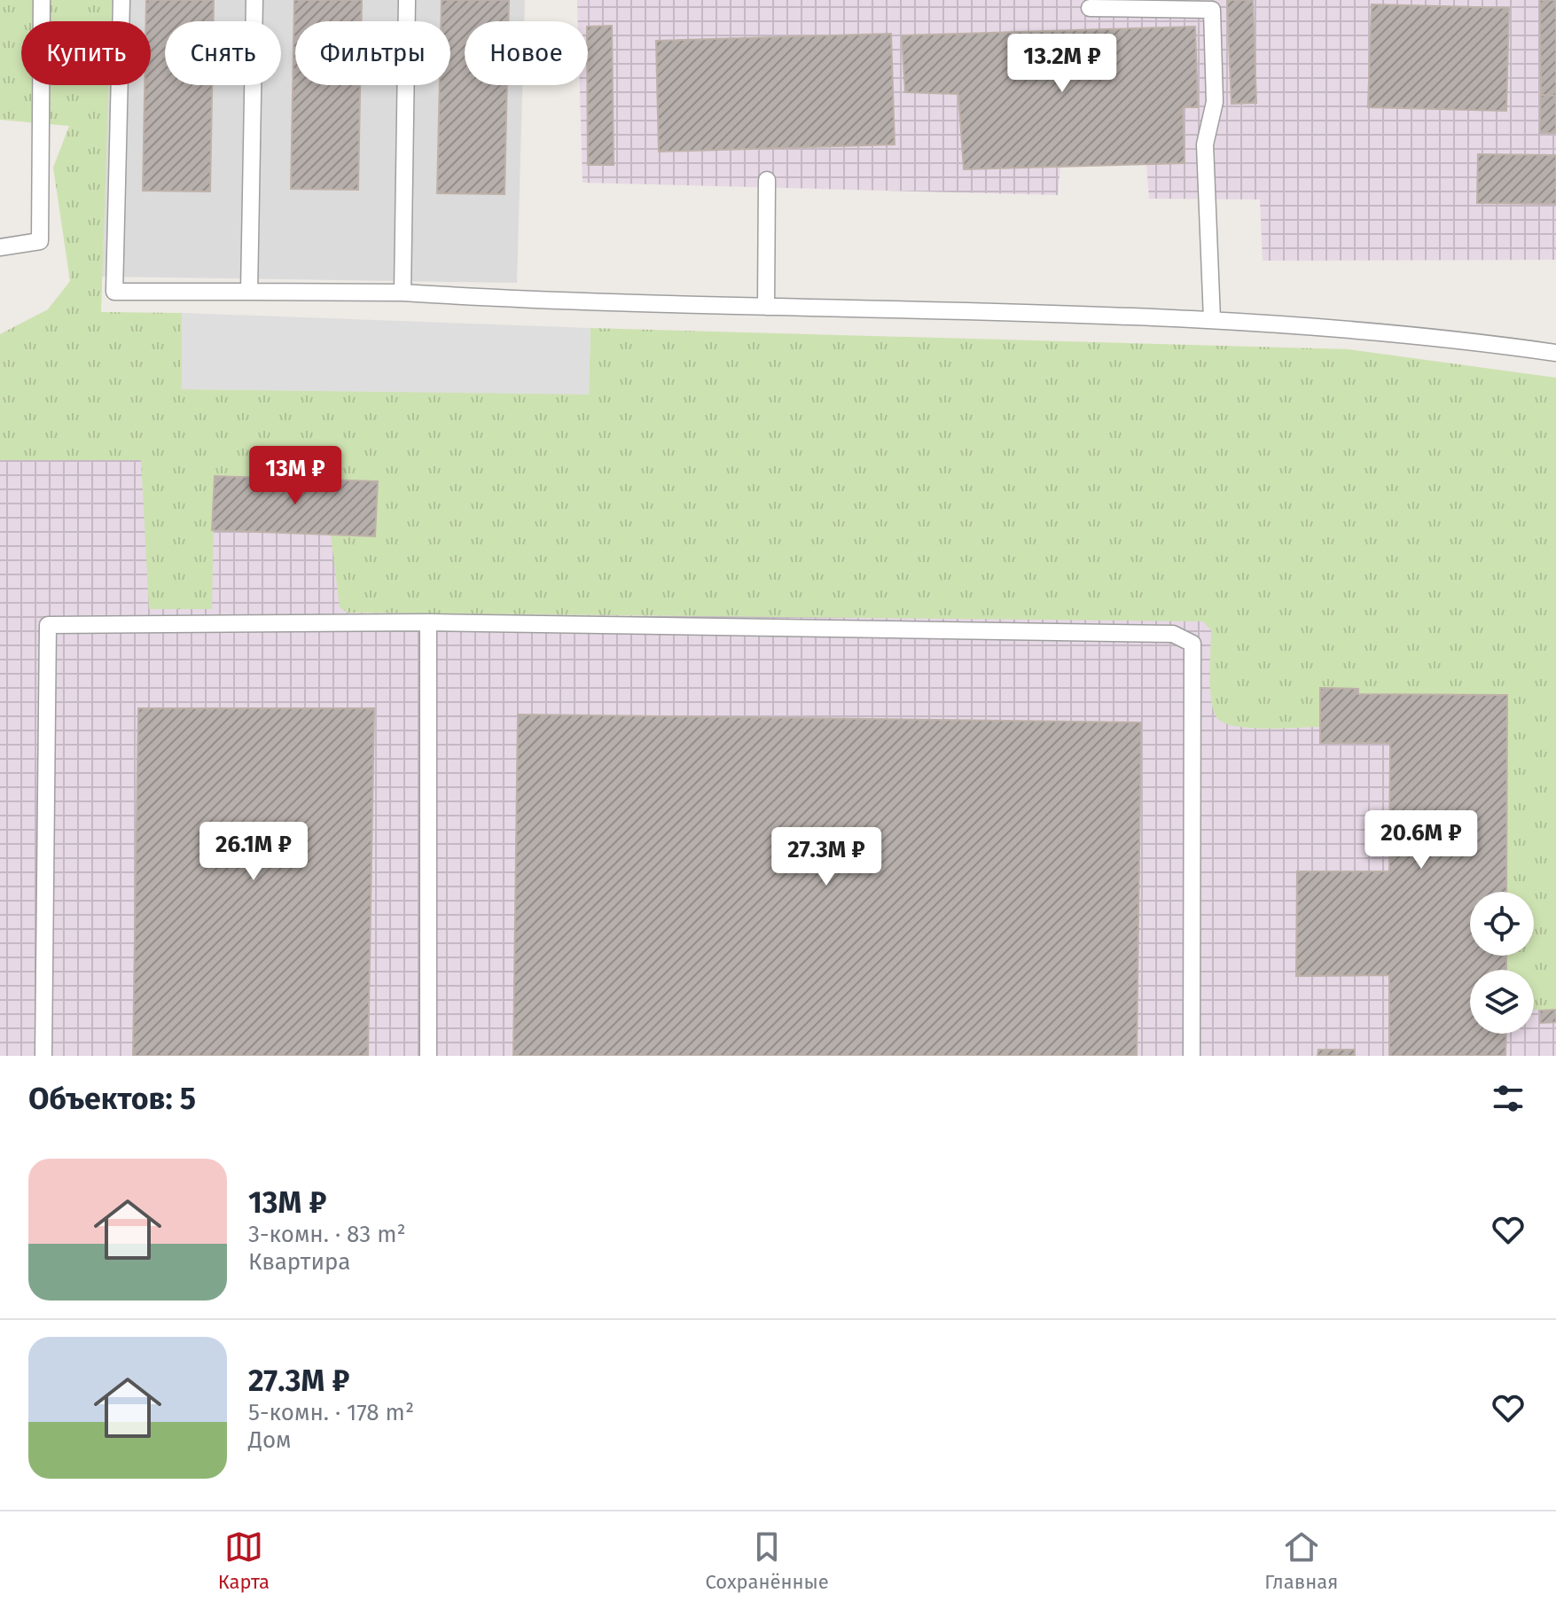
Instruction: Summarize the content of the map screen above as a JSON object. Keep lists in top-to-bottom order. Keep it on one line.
{"page":{"chip":["Купить","Снять","Фильтры","Новое"],"price":["13.2M ₽","13M ₽","20.6M ₽","26.1M ₽","27.3M ₽"],"heading":"Объектов: 5","list":[{"name":"13M ₽","note":"3-комн. · 83 m² · Квартира"},{"name":"27.3M ₽","note":"5-комн. · 178 m² · Дом"}],"tabs":["Карта","Сохранённые","Главная"]}}
